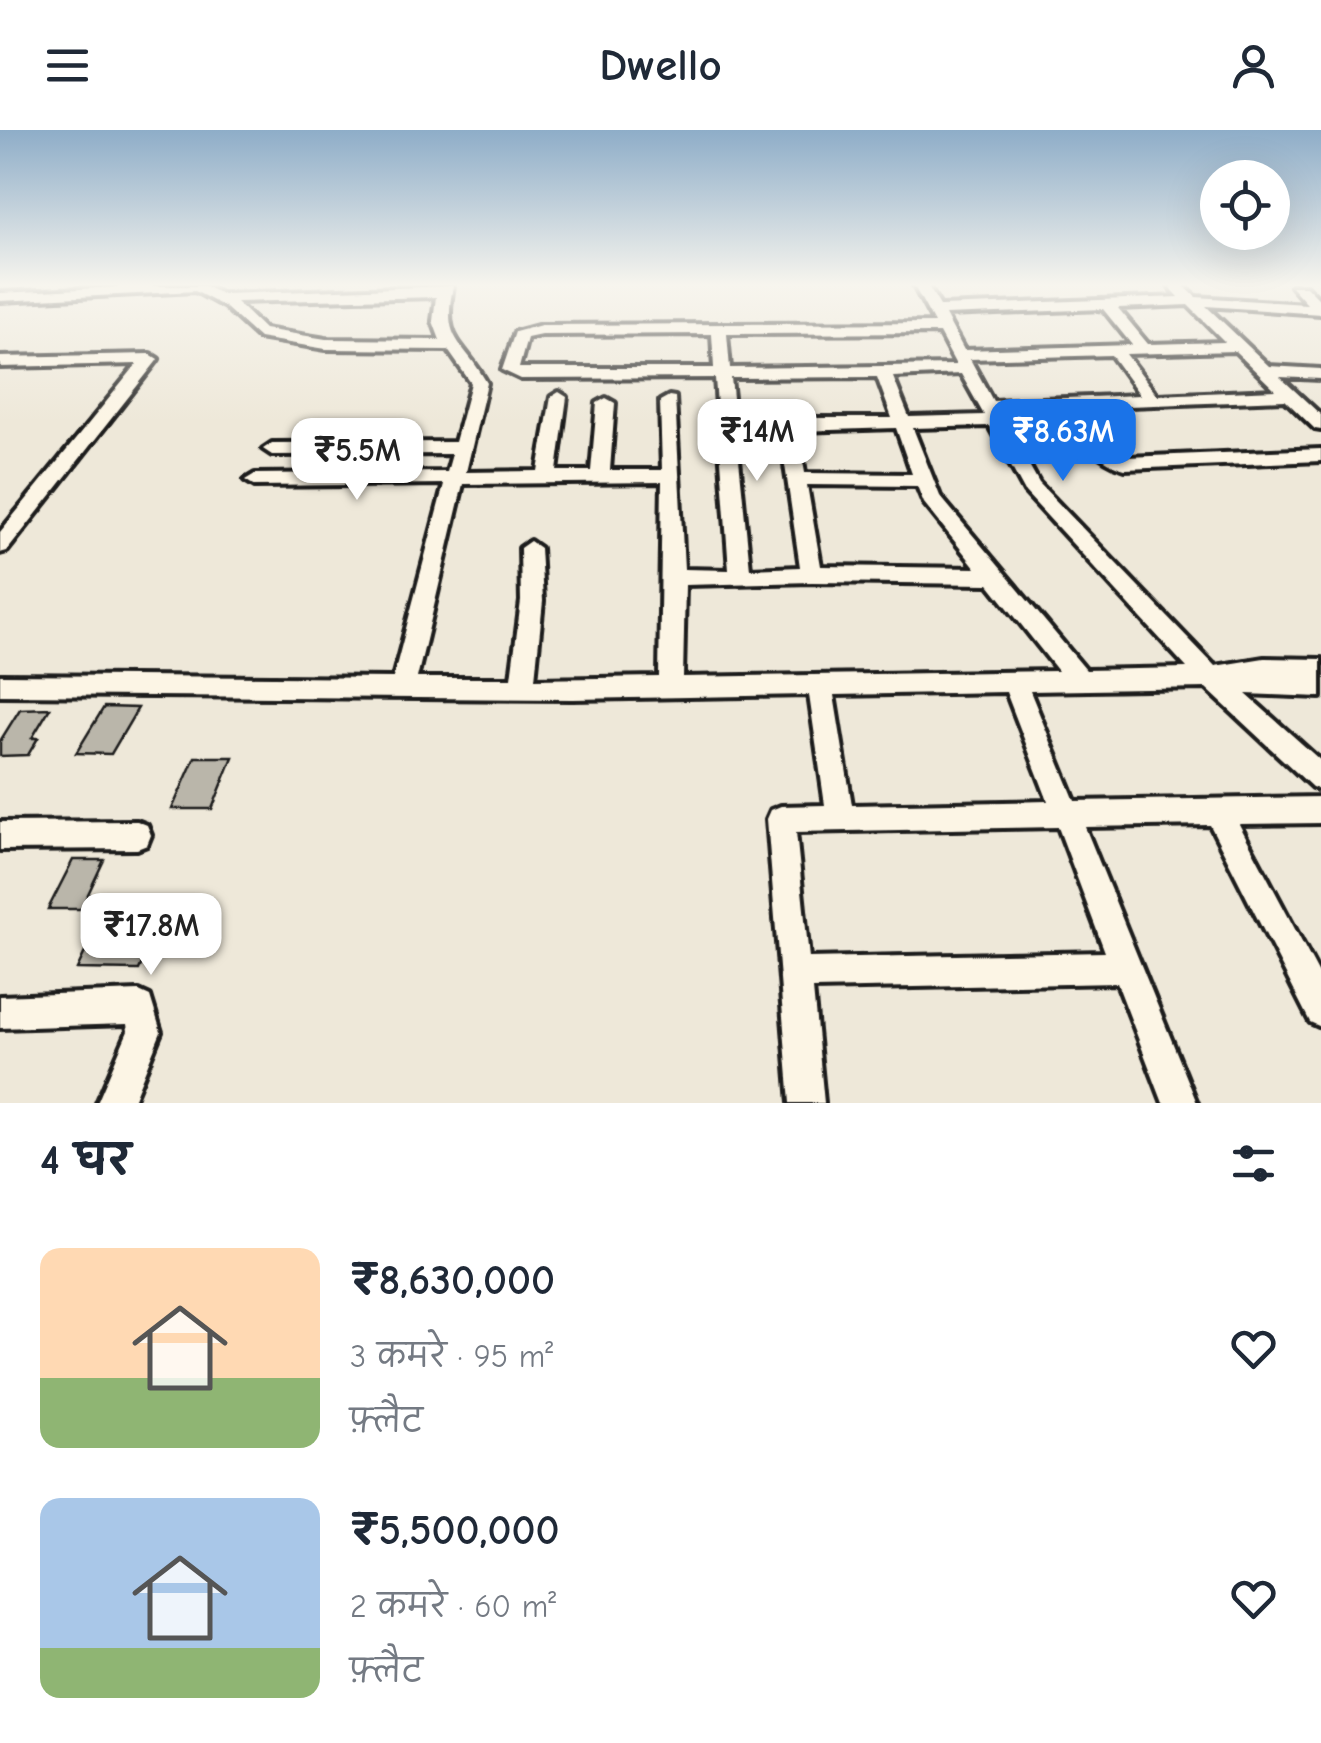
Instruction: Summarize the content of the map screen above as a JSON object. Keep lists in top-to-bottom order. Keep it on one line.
{"page":{"header":"Dwello","price":["₹14M","₹8.63M","₹5.5M","₹17.8M"],"heading":"4 घर","list":[{"name":"₹8,630,000","note":"3 कमरे · 95 m² · फ़्लैट"},{"name":"₹5,500,000","note":"2 कमरे · 60 m² · फ़्लैट"}]}}
